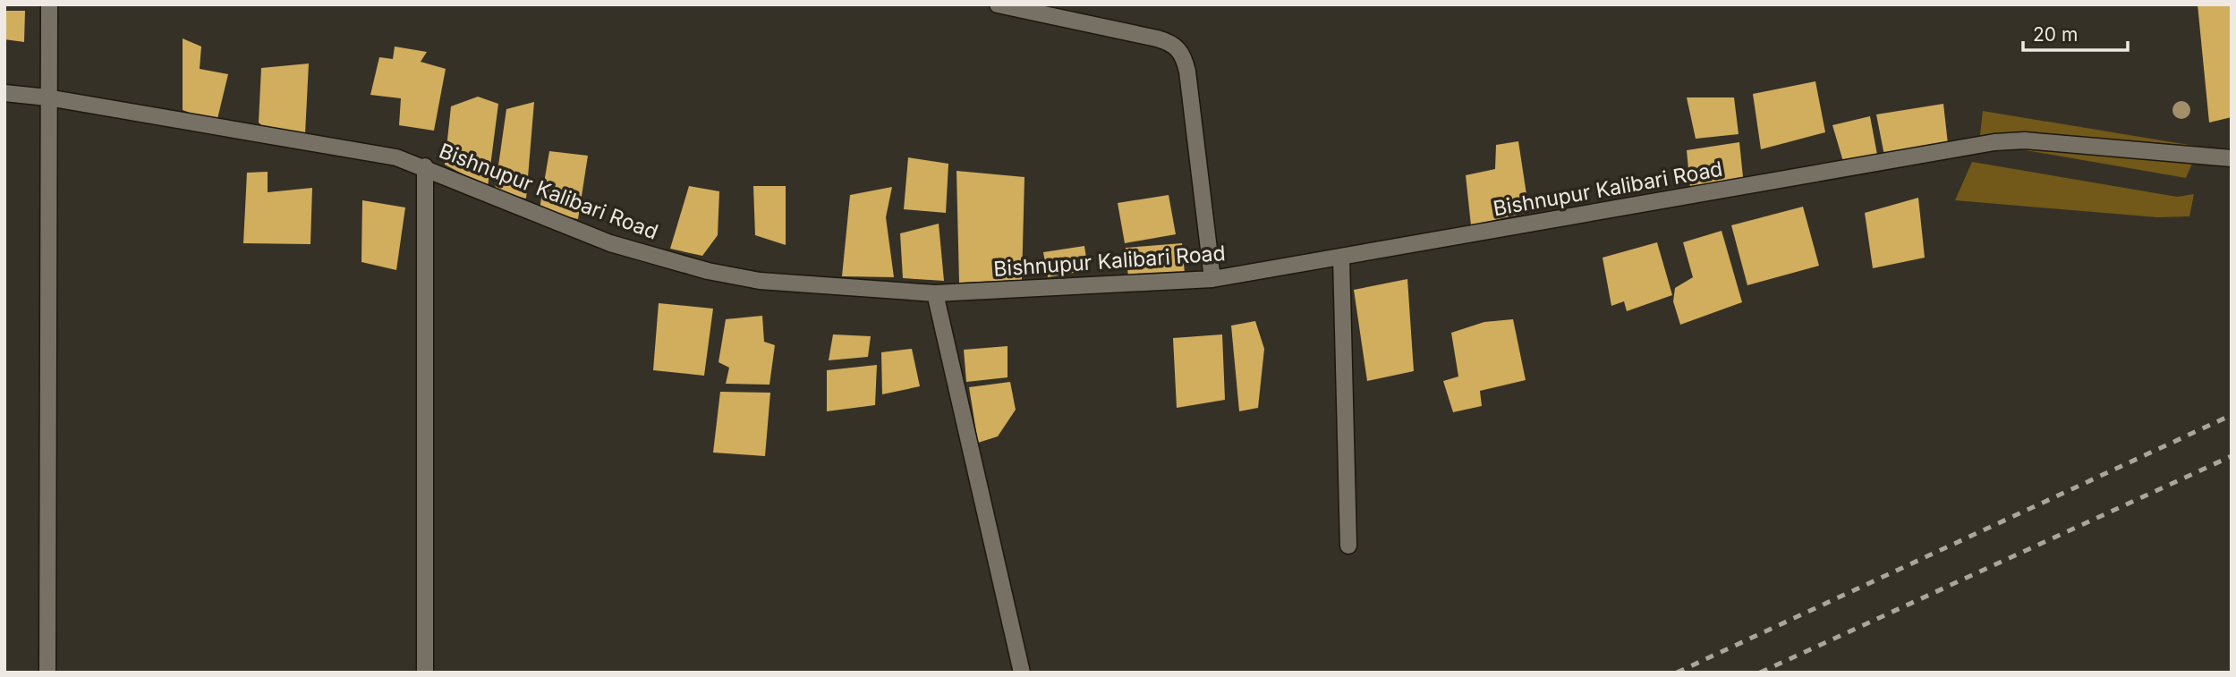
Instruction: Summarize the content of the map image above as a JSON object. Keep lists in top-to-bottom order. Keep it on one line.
{"streets":{"street":["Bishnupur Kalibari Road"]},"scale_bar":"20 m"}
